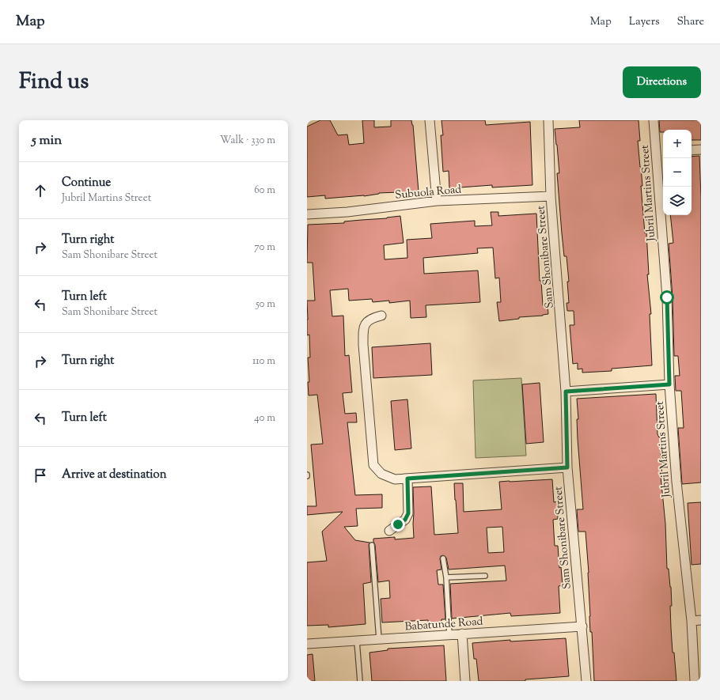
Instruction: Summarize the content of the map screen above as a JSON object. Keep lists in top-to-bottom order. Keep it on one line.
{"streets":{"street":["Subuola Road","Jubril Martins Street","Sam Shonibare Street","Babatunde Road"]},"crossings":[["Subuola Road","Sam Shonibare Street"],["Sam Shonibare Street","Babatunde Road"]],"page":{"header":"Map","nav":["Map","Layers","Share"],"title":"Find us","buttons":"Directions","heading":["5 min","Walk · 330 m"],"map_buttons":["+","−"],"list":[["Continue","Jubril Martins Street","60 m"],["Turn right","Sam Shonibare Street","70 m"],["Turn left","Sam Shonibare Street","50 m"],["Turn right","110 m"],["Turn left","40 m"],"Arrive at destination"]}}
